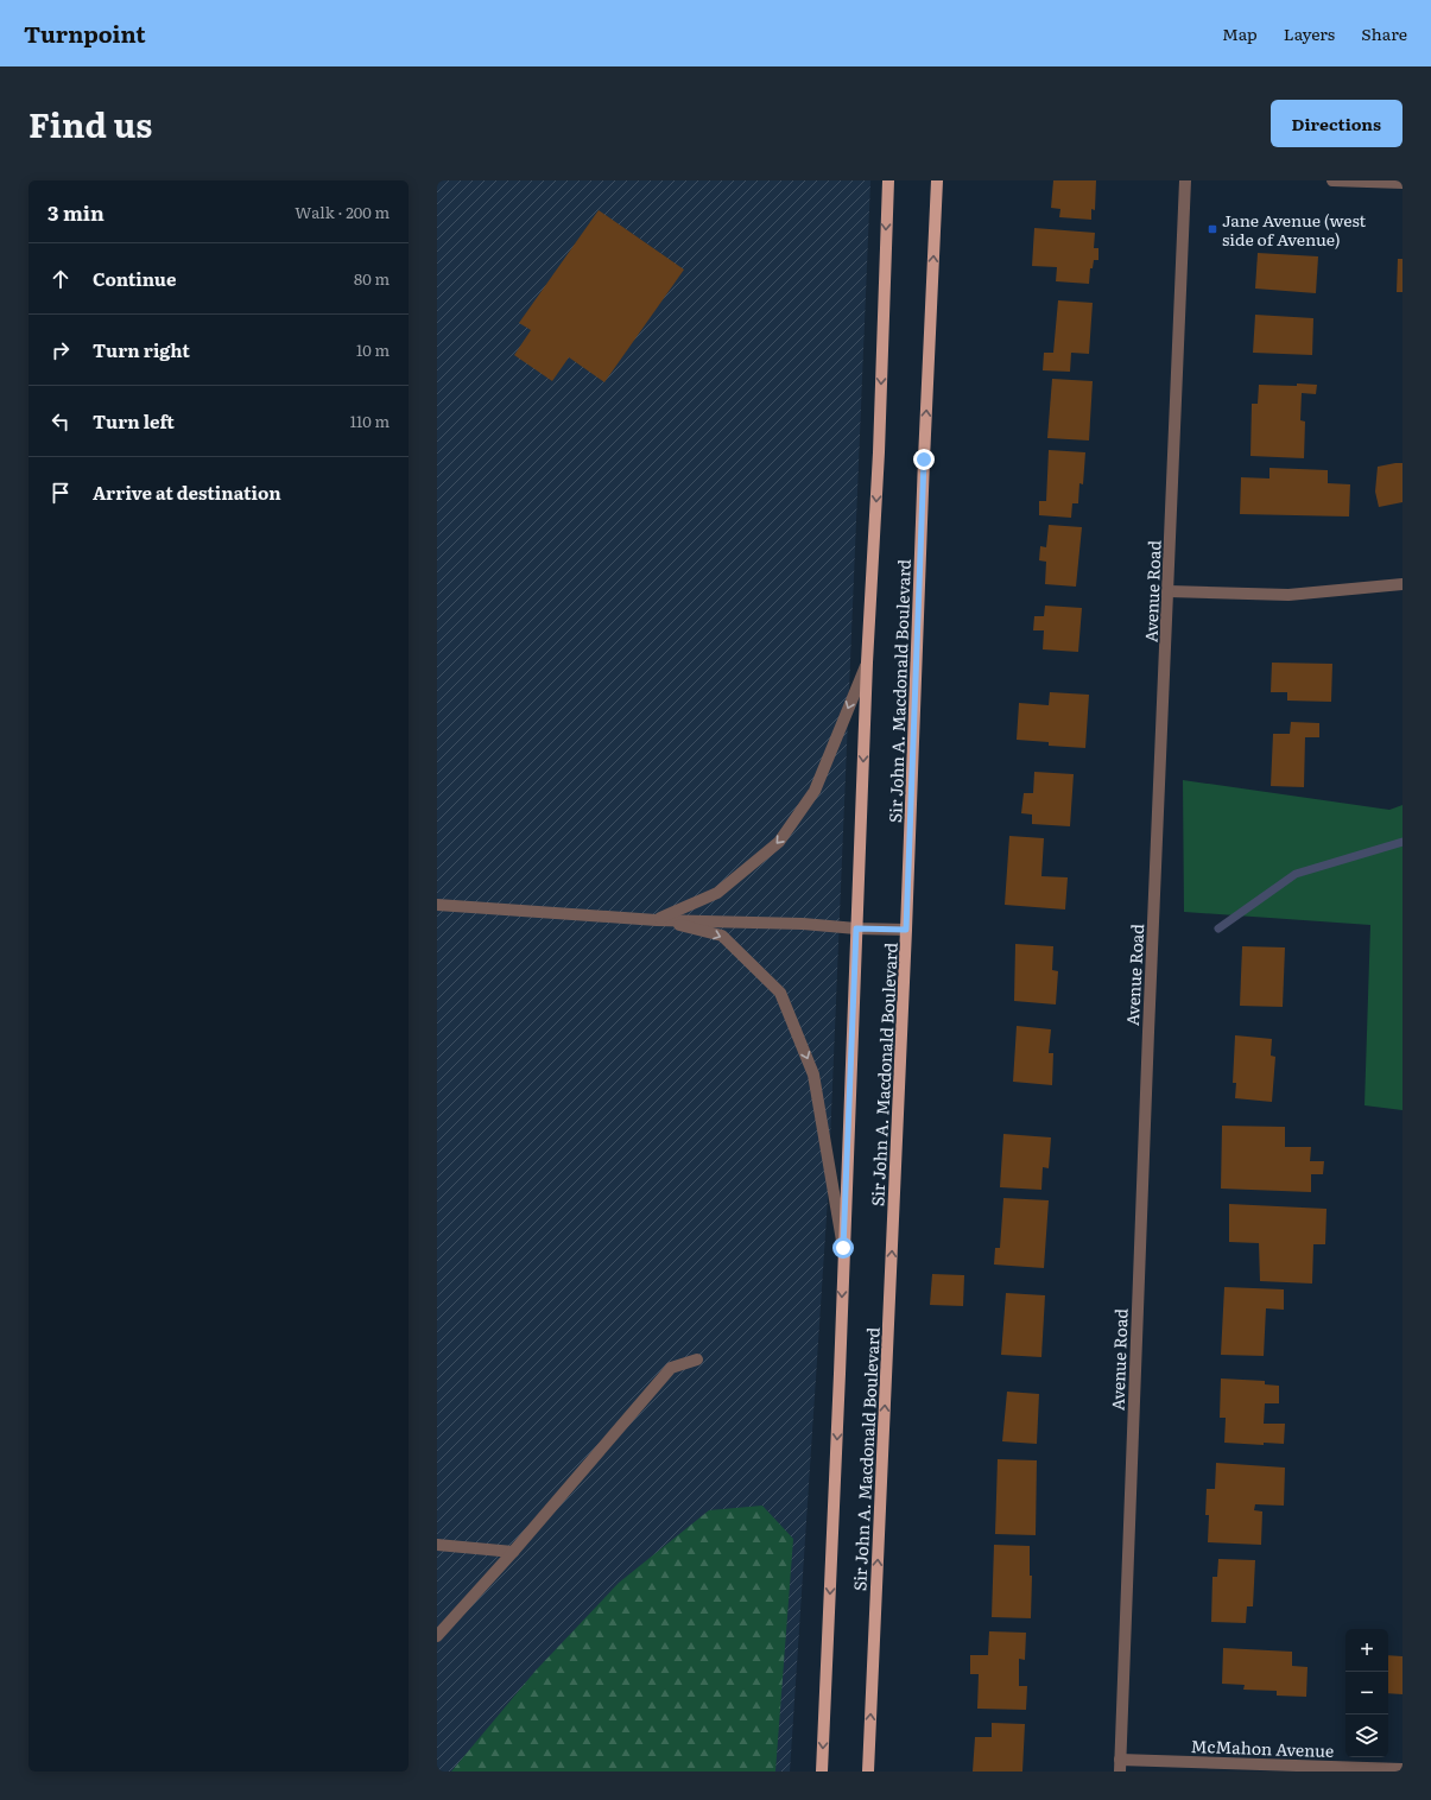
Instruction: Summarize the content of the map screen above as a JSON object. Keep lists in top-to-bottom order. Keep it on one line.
{"streets":{"main road":["Sir John A. Macdonald Boulevard"],"street":["Avenue Road","McMahon Avenue"]},"crossings":[["Avenue Road","McMahon Avenue"]],"places":{"transit":["Jane Avenue (west side of Avenue)"]},"page":{"header":"Turnpoint","nav":["Map","Layers","Share"],"title":"Find us","buttons":"Directions","heading":["3 min","Walk · 200 m"],"list":[["Continue","80 m"],["Turn right","10 m"],["Turn left","110 m"],"Arrive at destination"],"map_buttons":["+","−"]}}
